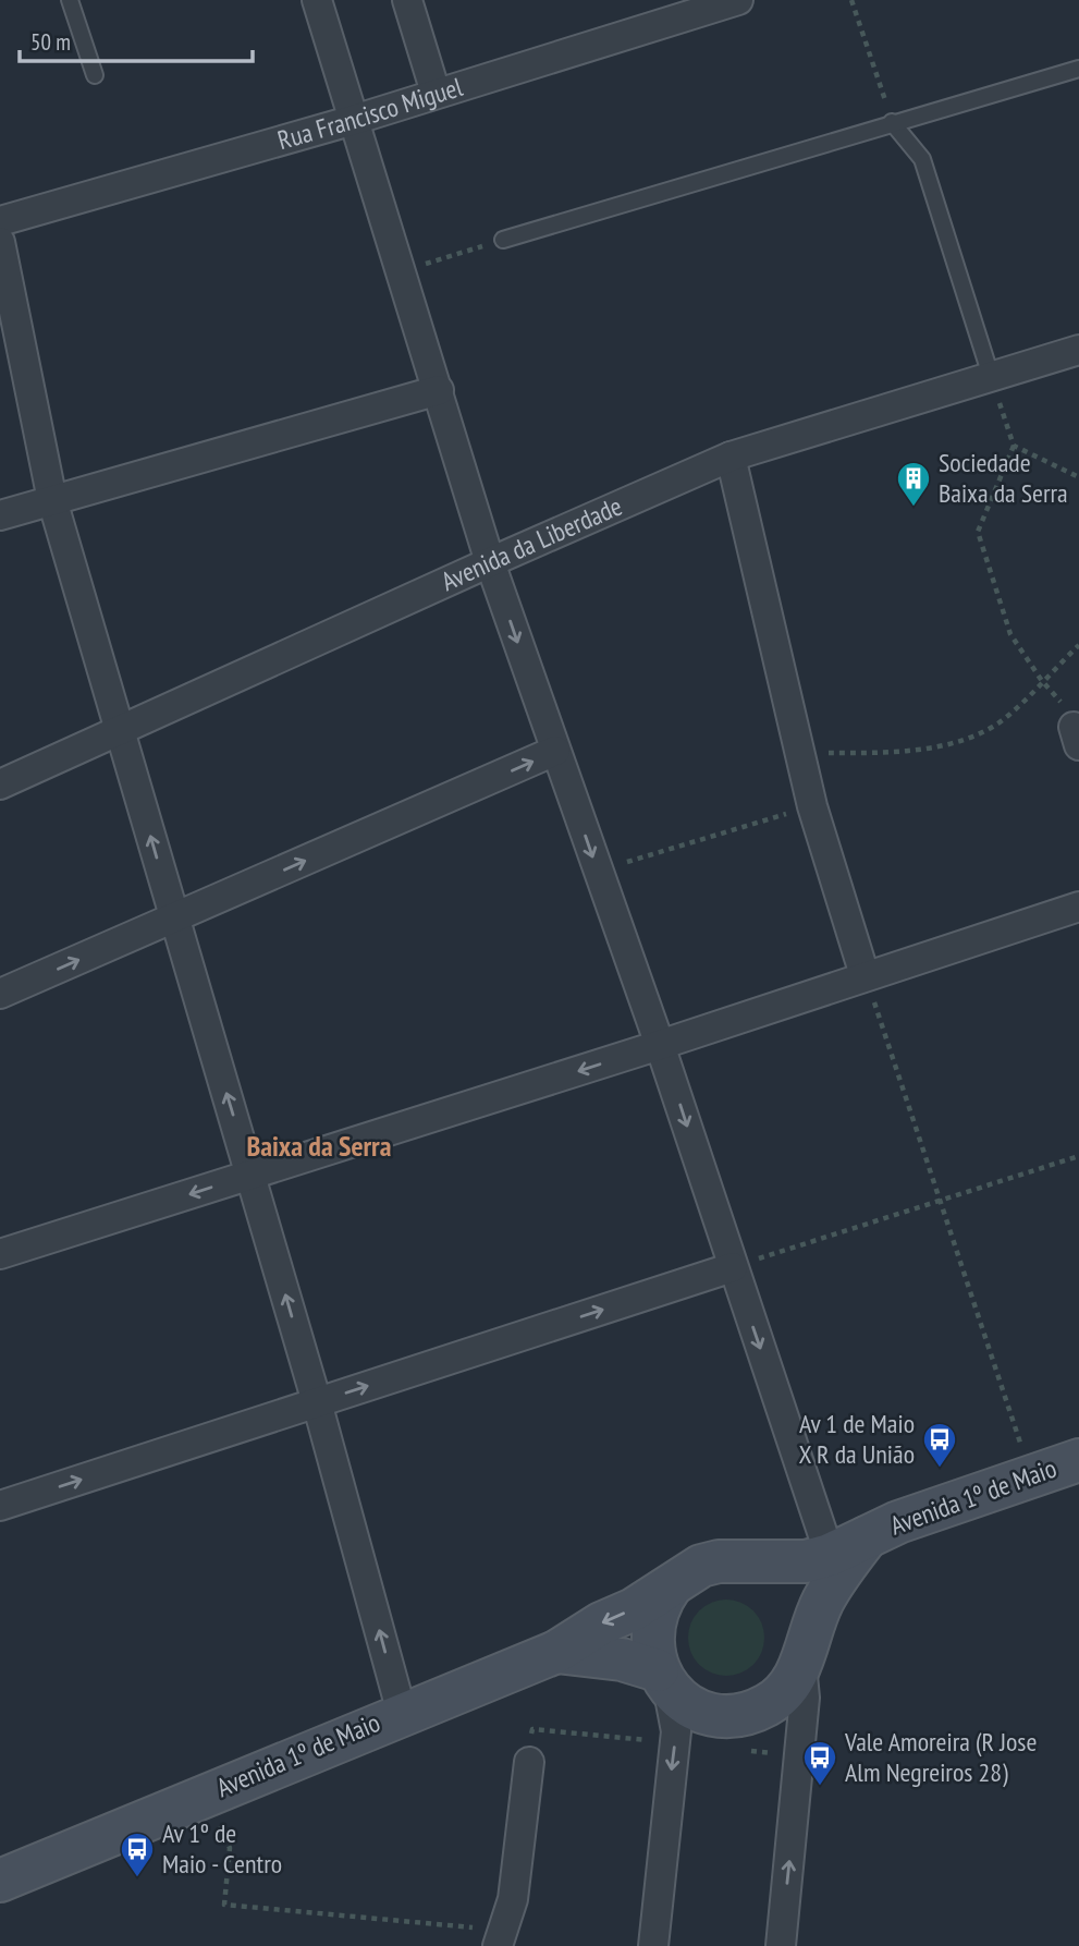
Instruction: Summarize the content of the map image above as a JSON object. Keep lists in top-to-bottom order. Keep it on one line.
{"streets":{"main road":["Avenida 1º de Maio"],"street":["Rua Francisco Miguel","Avenida da Liberdade"]},"districts":["Baixa da Serra"],"places":{"building":["Sociedade Baixa da Serra"],"bus stop":["Av 1 de Maio X R da União","Vale Amoreira (R Jose Alm Negreiros 28)","Av 1º de Maio - Centro"]},"scale_bar":"50 m"}
